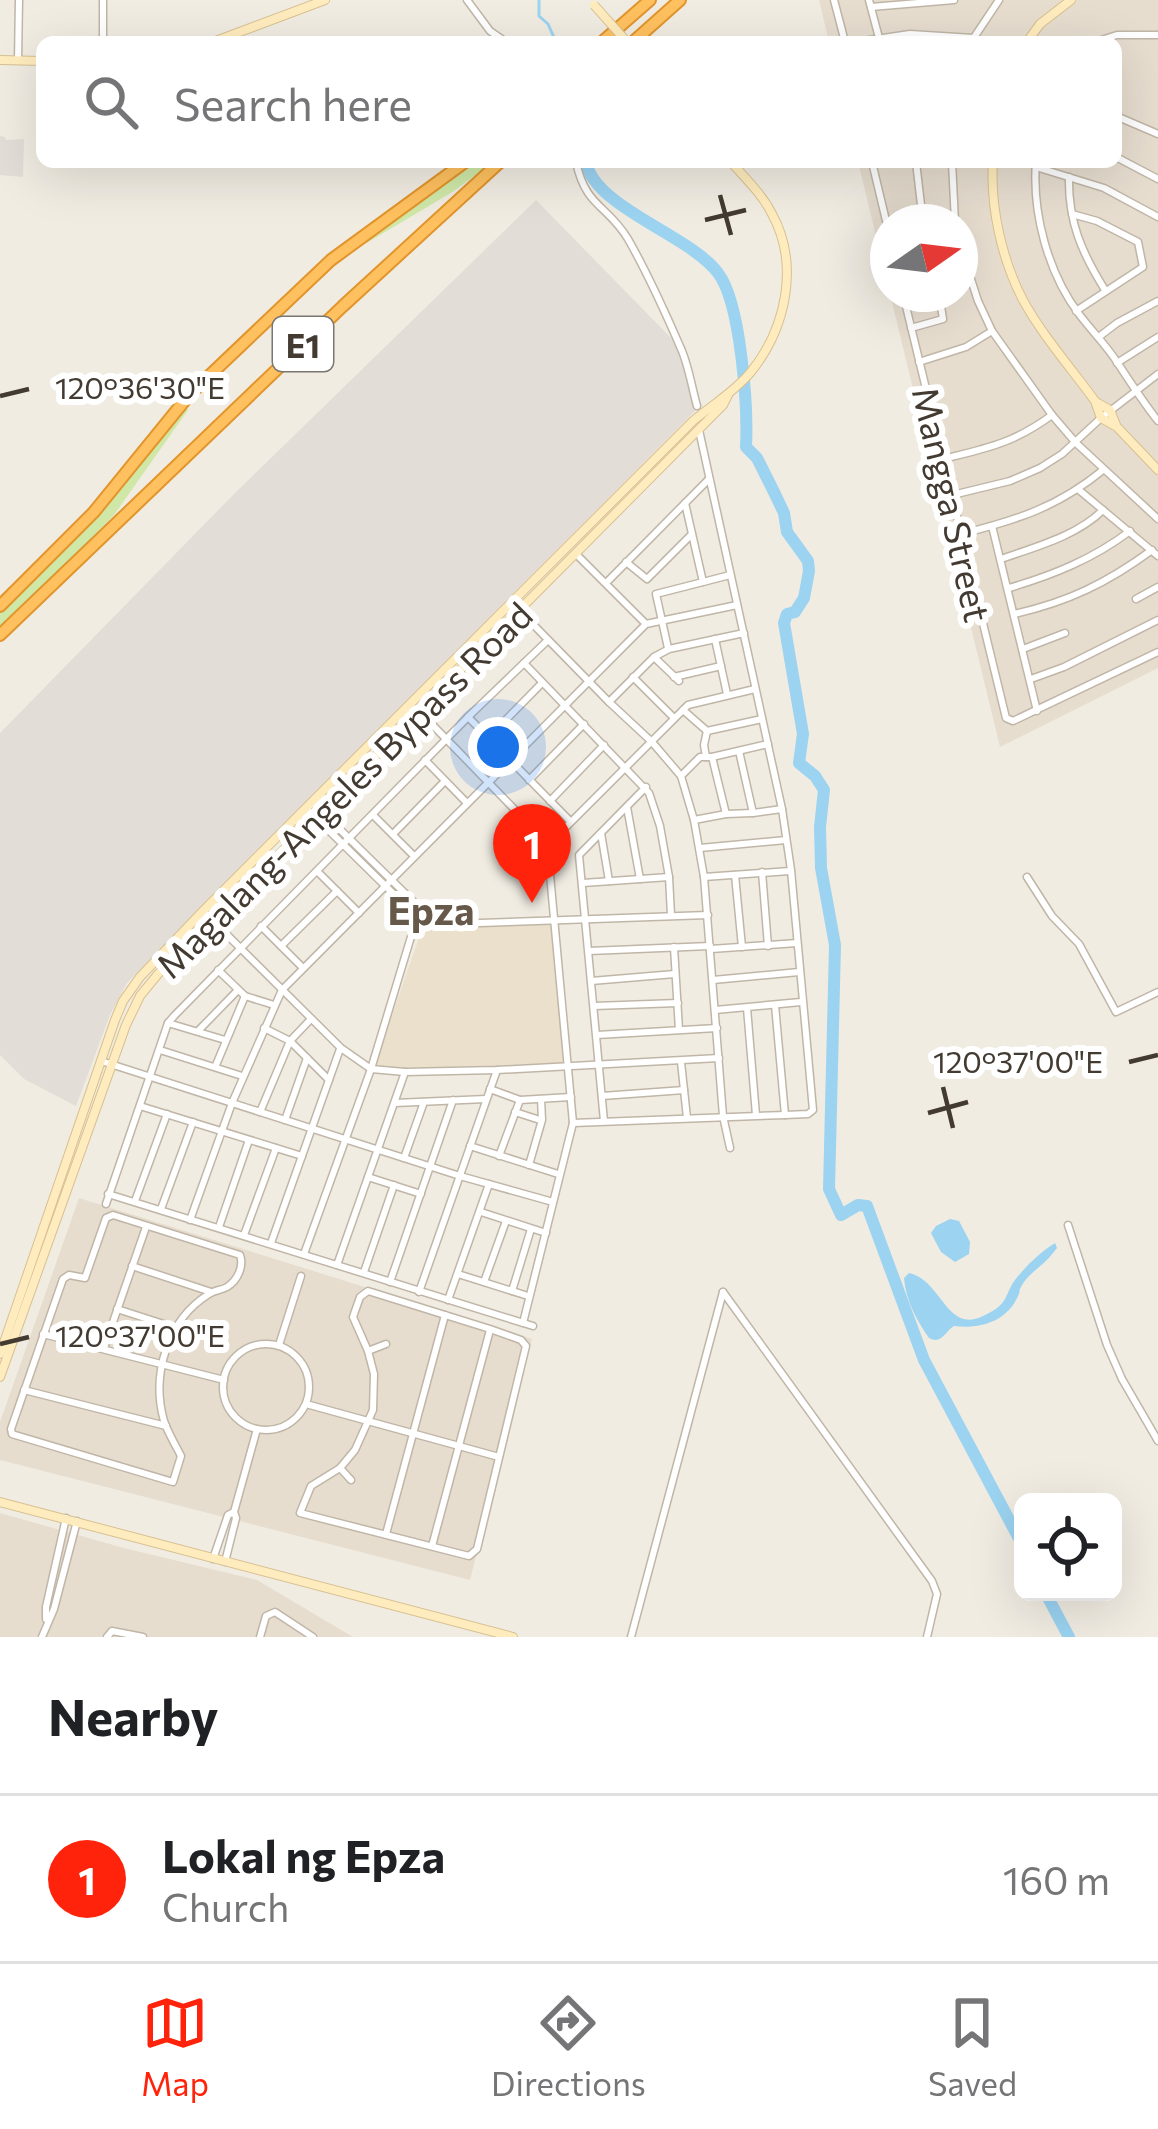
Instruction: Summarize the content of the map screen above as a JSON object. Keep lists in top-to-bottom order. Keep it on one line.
{"streets":{"highway":["E1"],"street":["Mangga Street","Magalang-Angeles Bypass Road"]},"districts":["Epza"],"north":"right","page":{"search":"Search here","pins":"1","heading":"Nearby","list":[{"mark":"1","name":"Lokal ng Epza","note":"Church","value":"160 m"}],"nav":["Map","Directions","Saved"]},"coordinates":["120°36'30\"E","120°37'00\"E"]}
